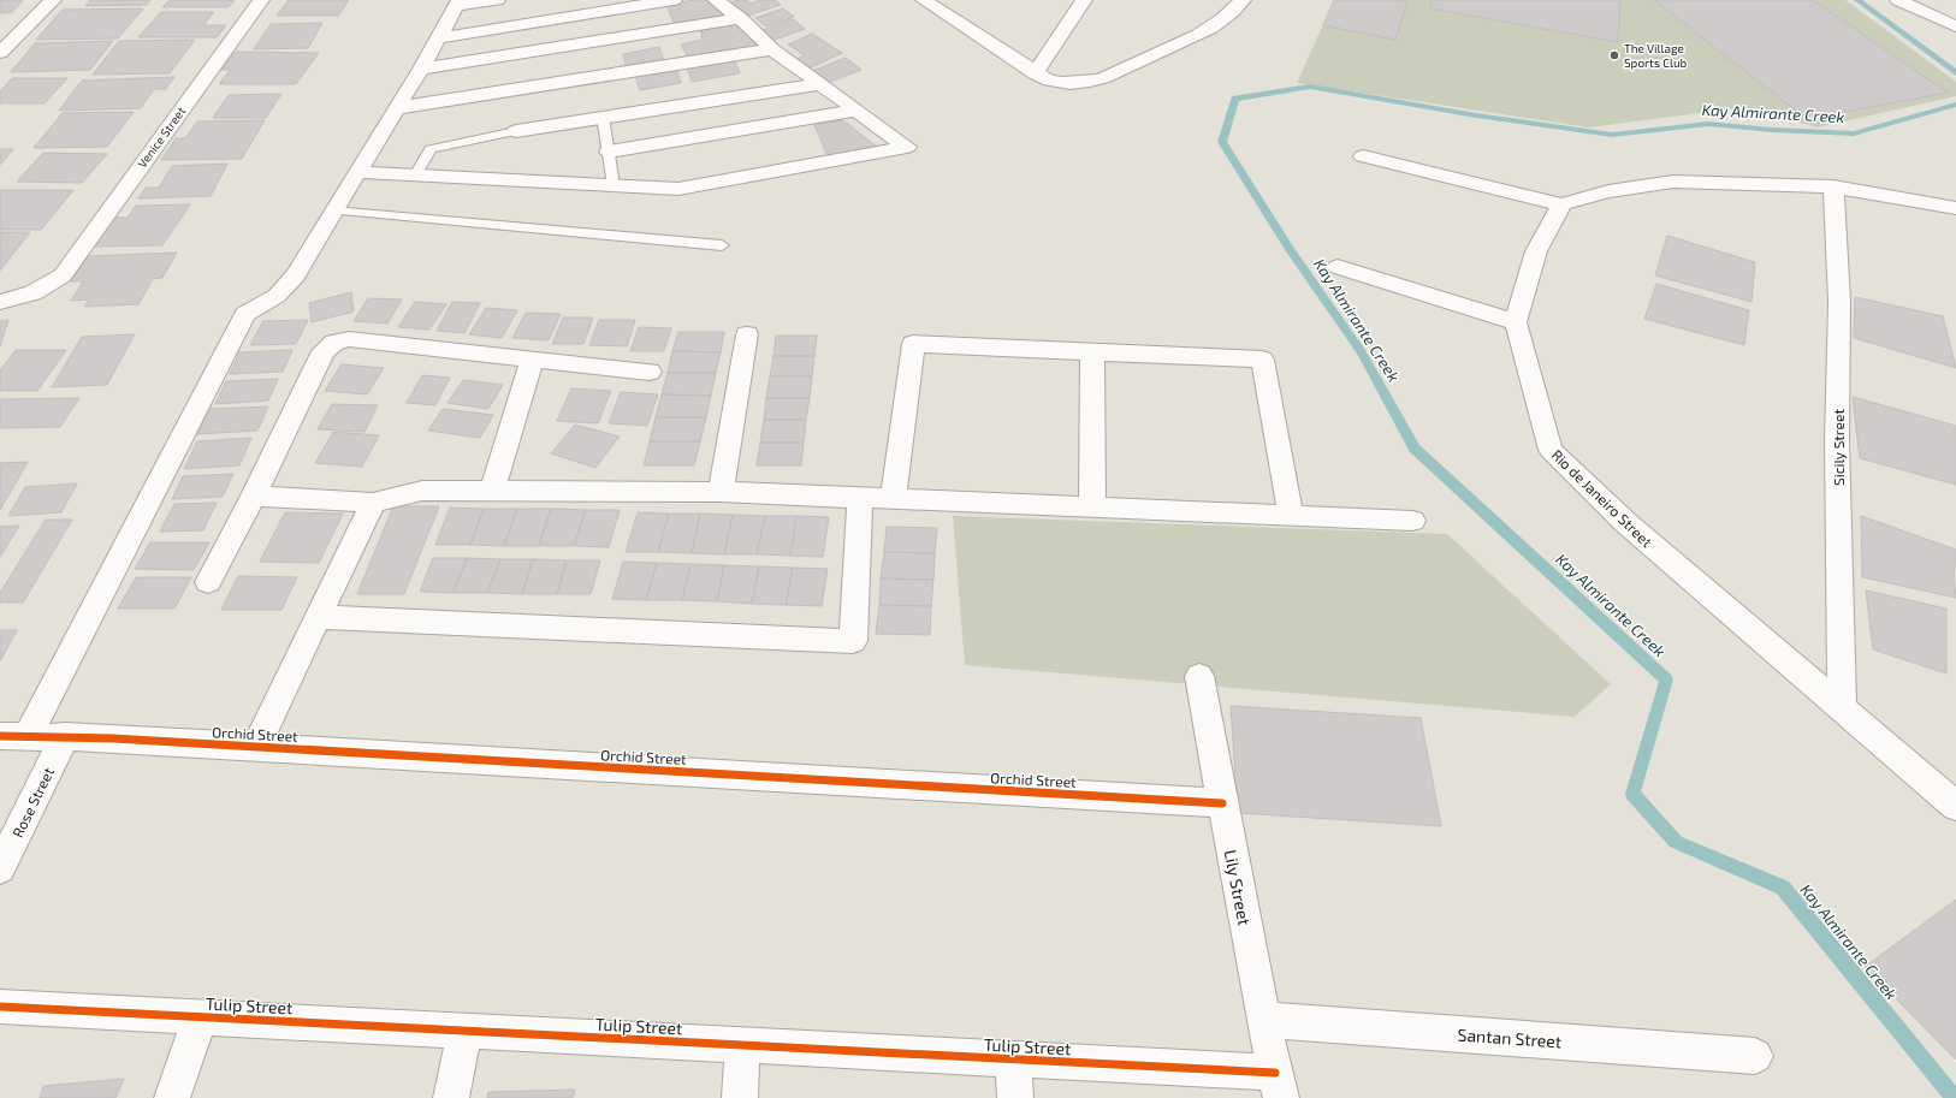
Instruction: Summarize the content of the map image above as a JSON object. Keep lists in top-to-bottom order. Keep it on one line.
{"streets":{"street":["Venice Street","Sicily Street","Rio de Janeiro Street","Orchid Street","Rose Street","Lily Street","Tulip Street","Santan Street"]},"crossings":[["Sicily Street","Rio de Janeiro Street"],["Orchid Street","Rose Street"],["Orchid Street","Lily Street"],["Lily Street","Tulip Street"],["Lily Street","Santan Street"]],"water":["Kay Almirante Creek"],"places":["The Village Sports Club"]}
